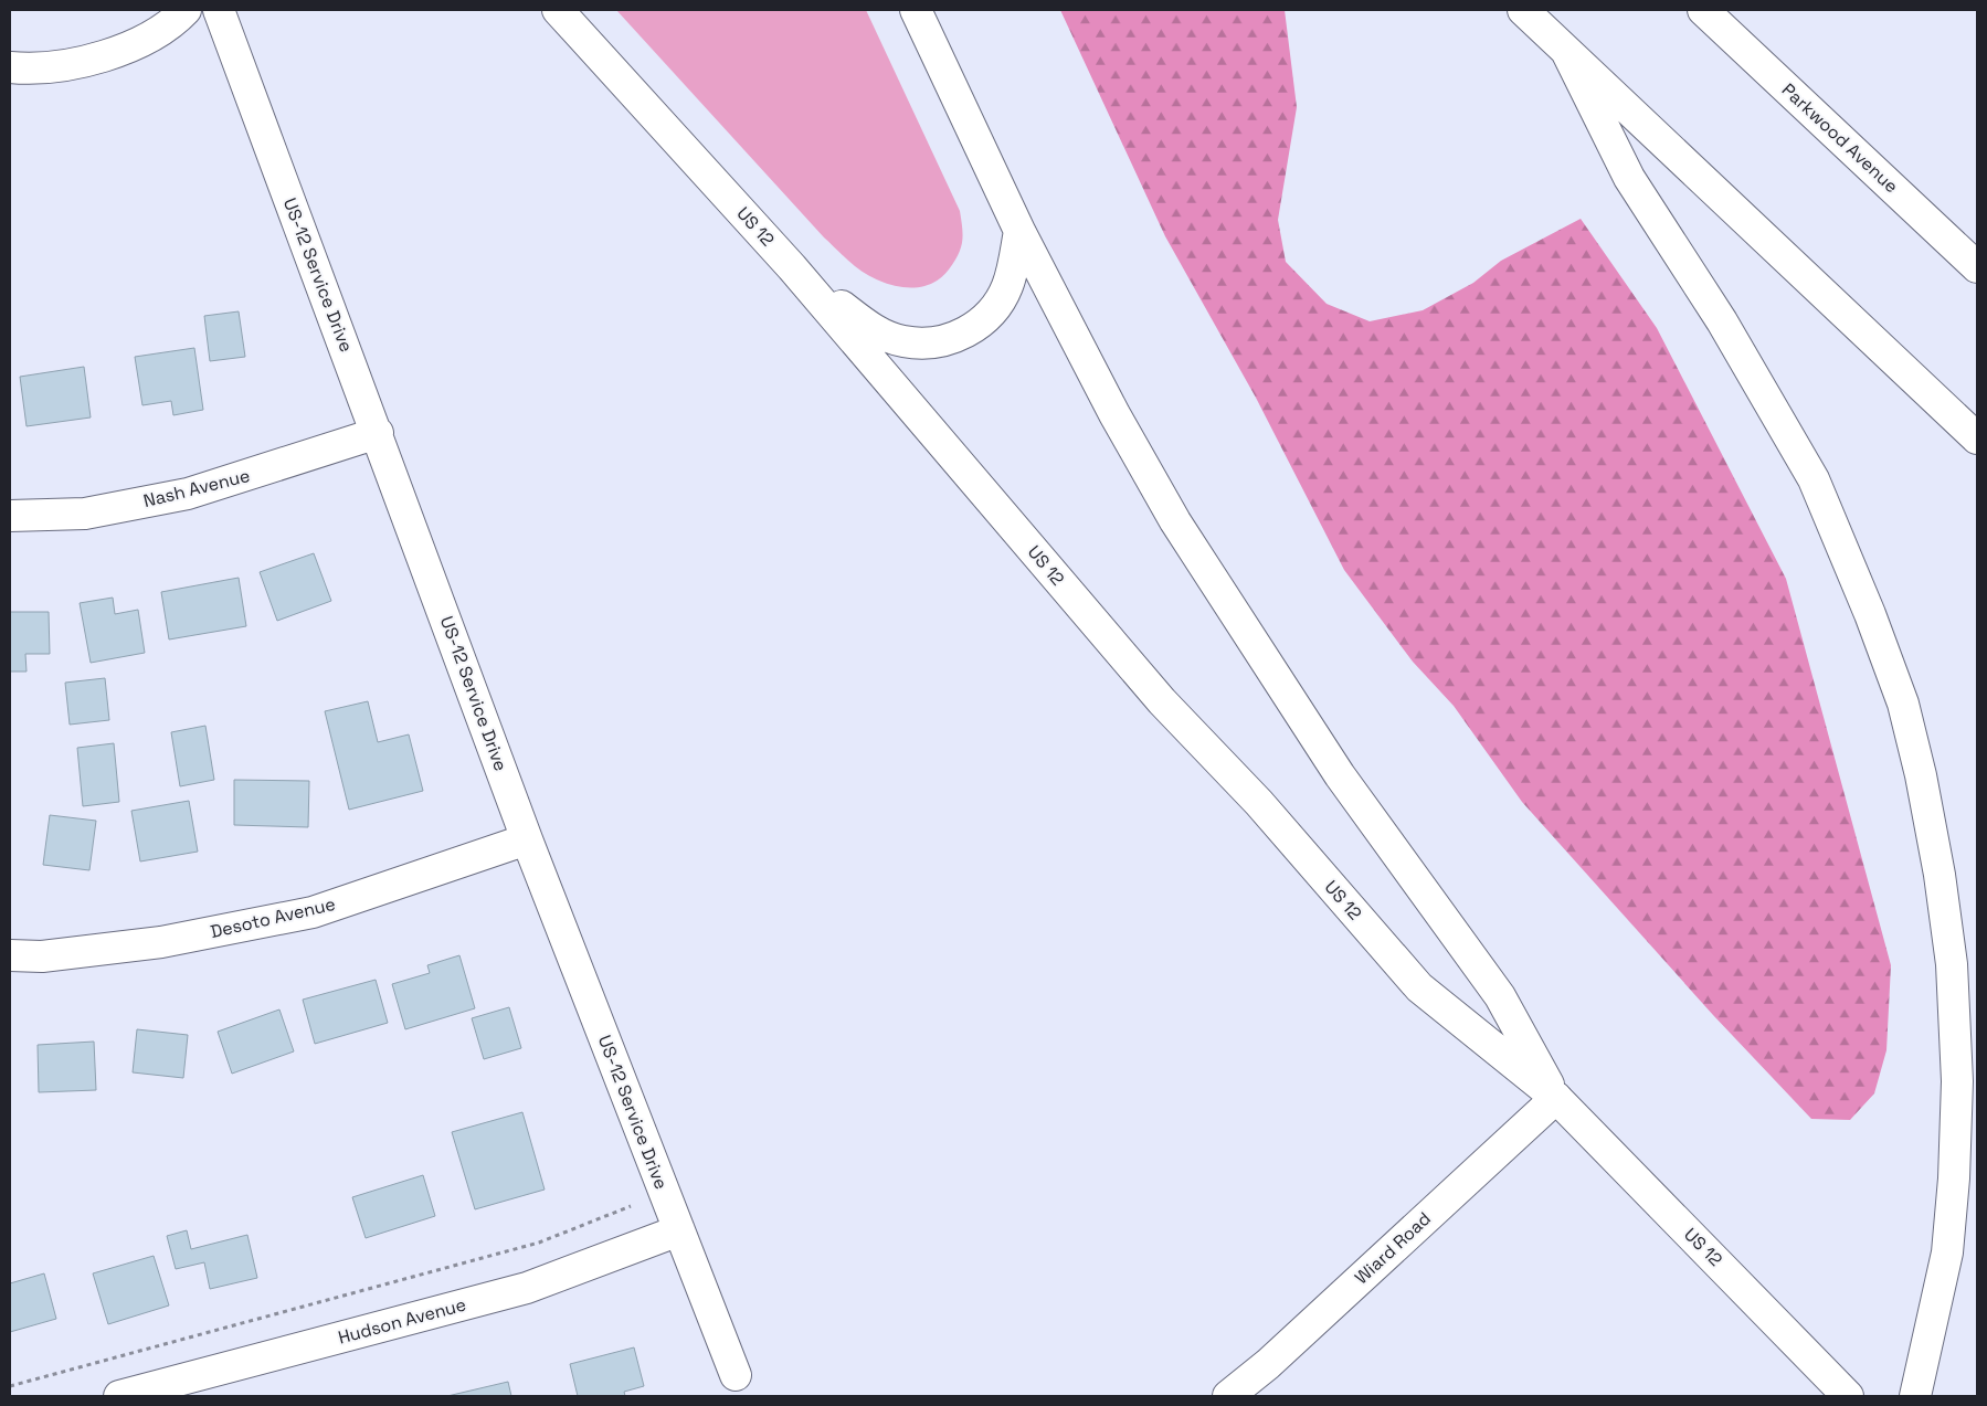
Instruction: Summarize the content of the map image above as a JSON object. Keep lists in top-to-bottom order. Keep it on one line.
{"streets":{"main road":["Parkwood Avenue","US 12","US-12 Service Drive","Nash Avenue","Desoto Avenue","Wiard Road","Hudson Avenue"]},"crossings":[["US 12","Wiard Road"],["US-12 Service Drive","Nash Avenue"],["US-12 Service Drive","Desoto Avenue"],["US-12 Service Drive","Hudson Avenue"]]}
